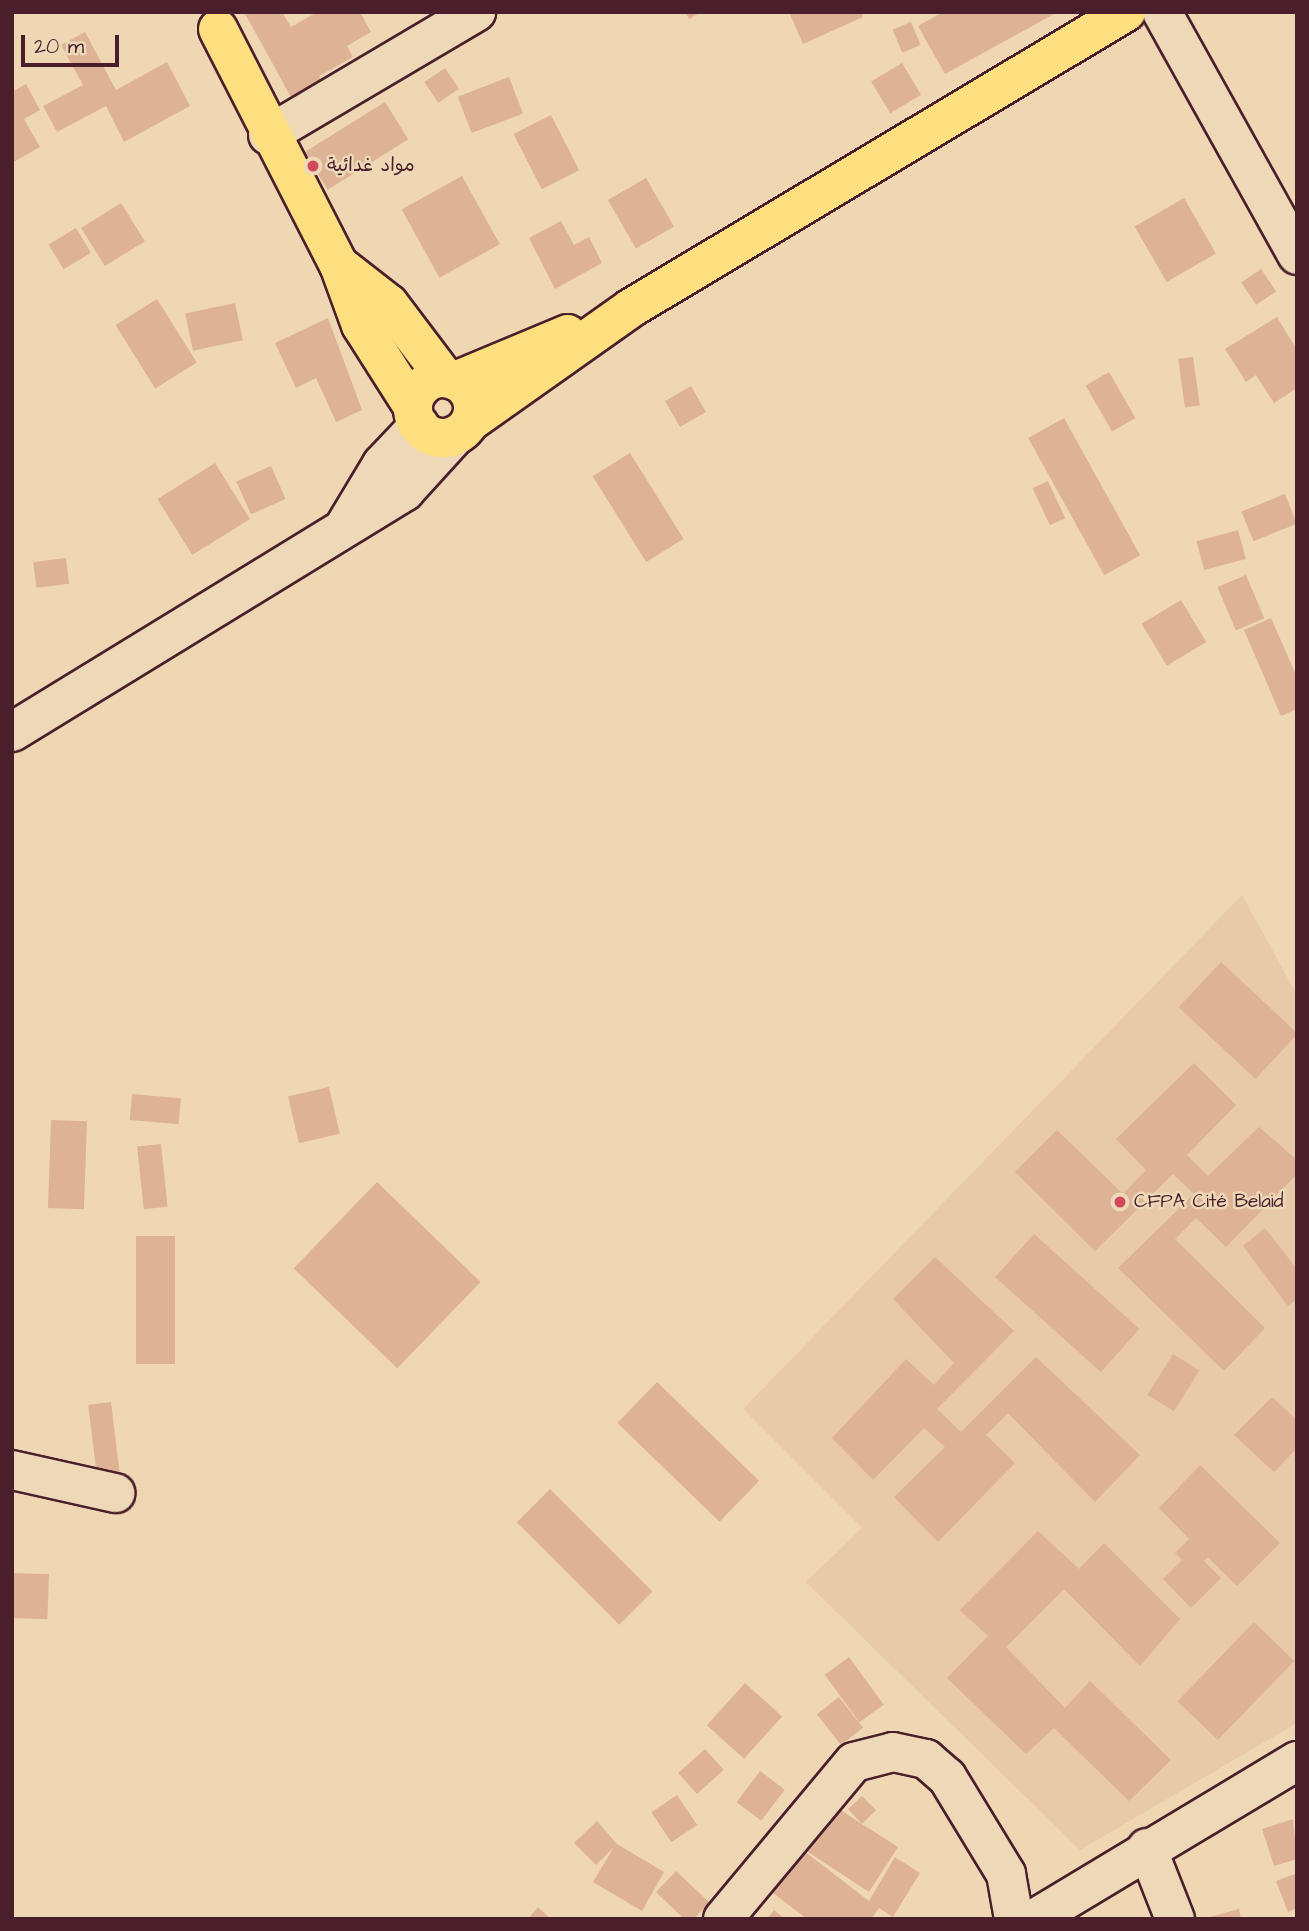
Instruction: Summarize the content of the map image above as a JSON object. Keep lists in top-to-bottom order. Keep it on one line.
{"places":["مواد غدائية","CFPA Cité Belaid"],"scale_bar":"20 m"}
